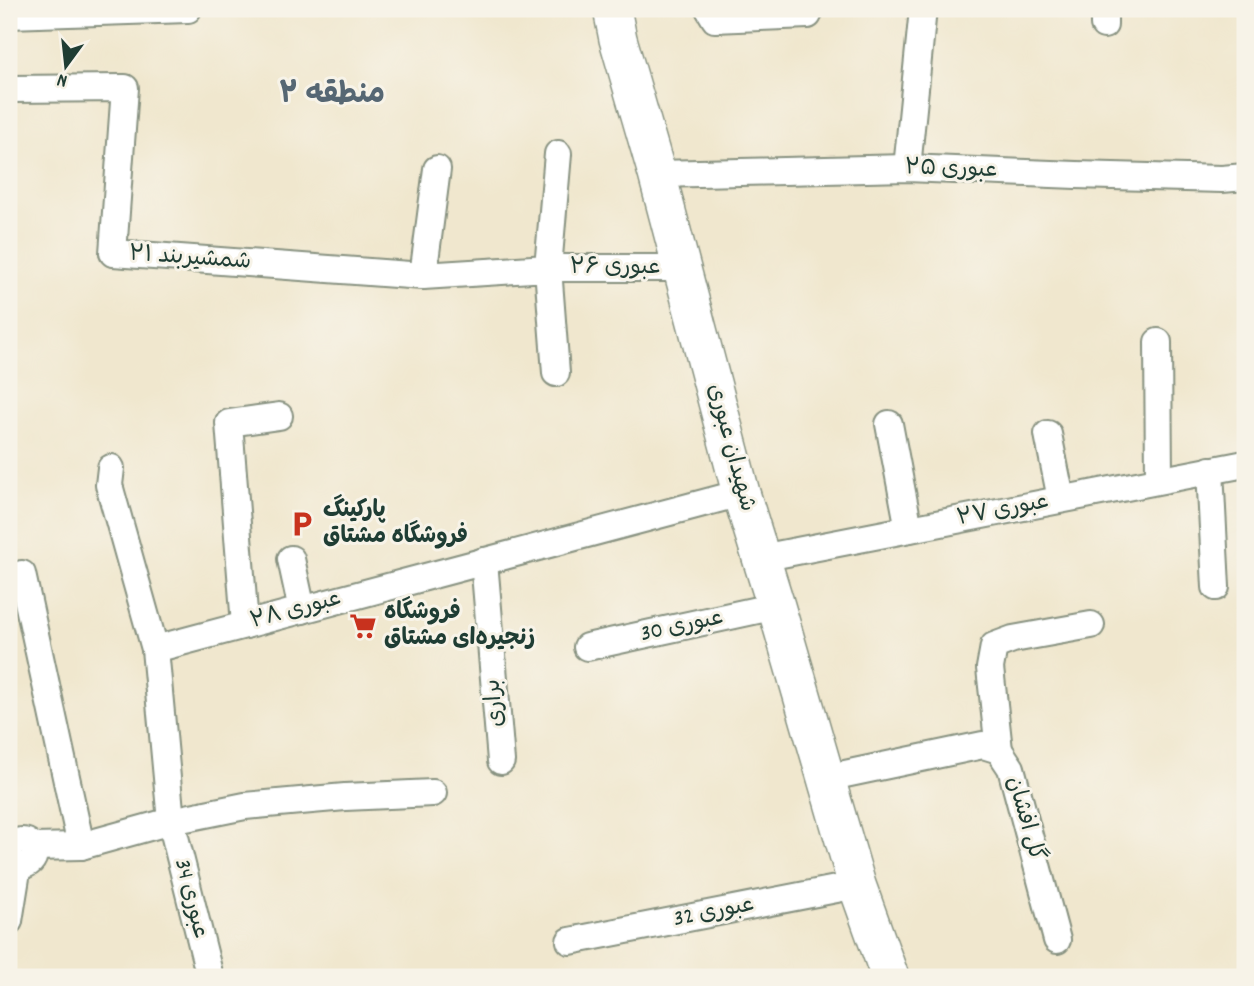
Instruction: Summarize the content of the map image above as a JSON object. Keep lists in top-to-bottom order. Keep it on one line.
{"streets":{"main road":["شهیدان عبوری"],"street":["عبوری ۲۵","شمشیربند ۲۱","عبوری ۲۶","عبوری ۲۷","عبوری ۲۸","عبوری 30","براری","گل افشان","عبوری 34","عبوری 32"]},"crossings":[["عبوری ۲۵","شهیدان عبوری"],["شمشیربند ۲۱","عبوری ۲۶"],["عبوری ۲۶","شهیدان عبوری"],["شهیدان عبوری","عبوری ۲۷"],["شهیدان عبوری","عبوری ۲۸"],["شهیدان عبوری","عبوری 30"],["شهیدان عبوری","گل افشان"],["شهیدان عبوری","عبوری 32"],["عبوری ۲۸","براری"]],"districts":["منطقه ۲"],"places":{"parking":["پارکینگ فروشگاه مشتاق"],"supermarket":["فروشگاه زنجیره‌ای مشتاق"]},"north":"bottom"}
